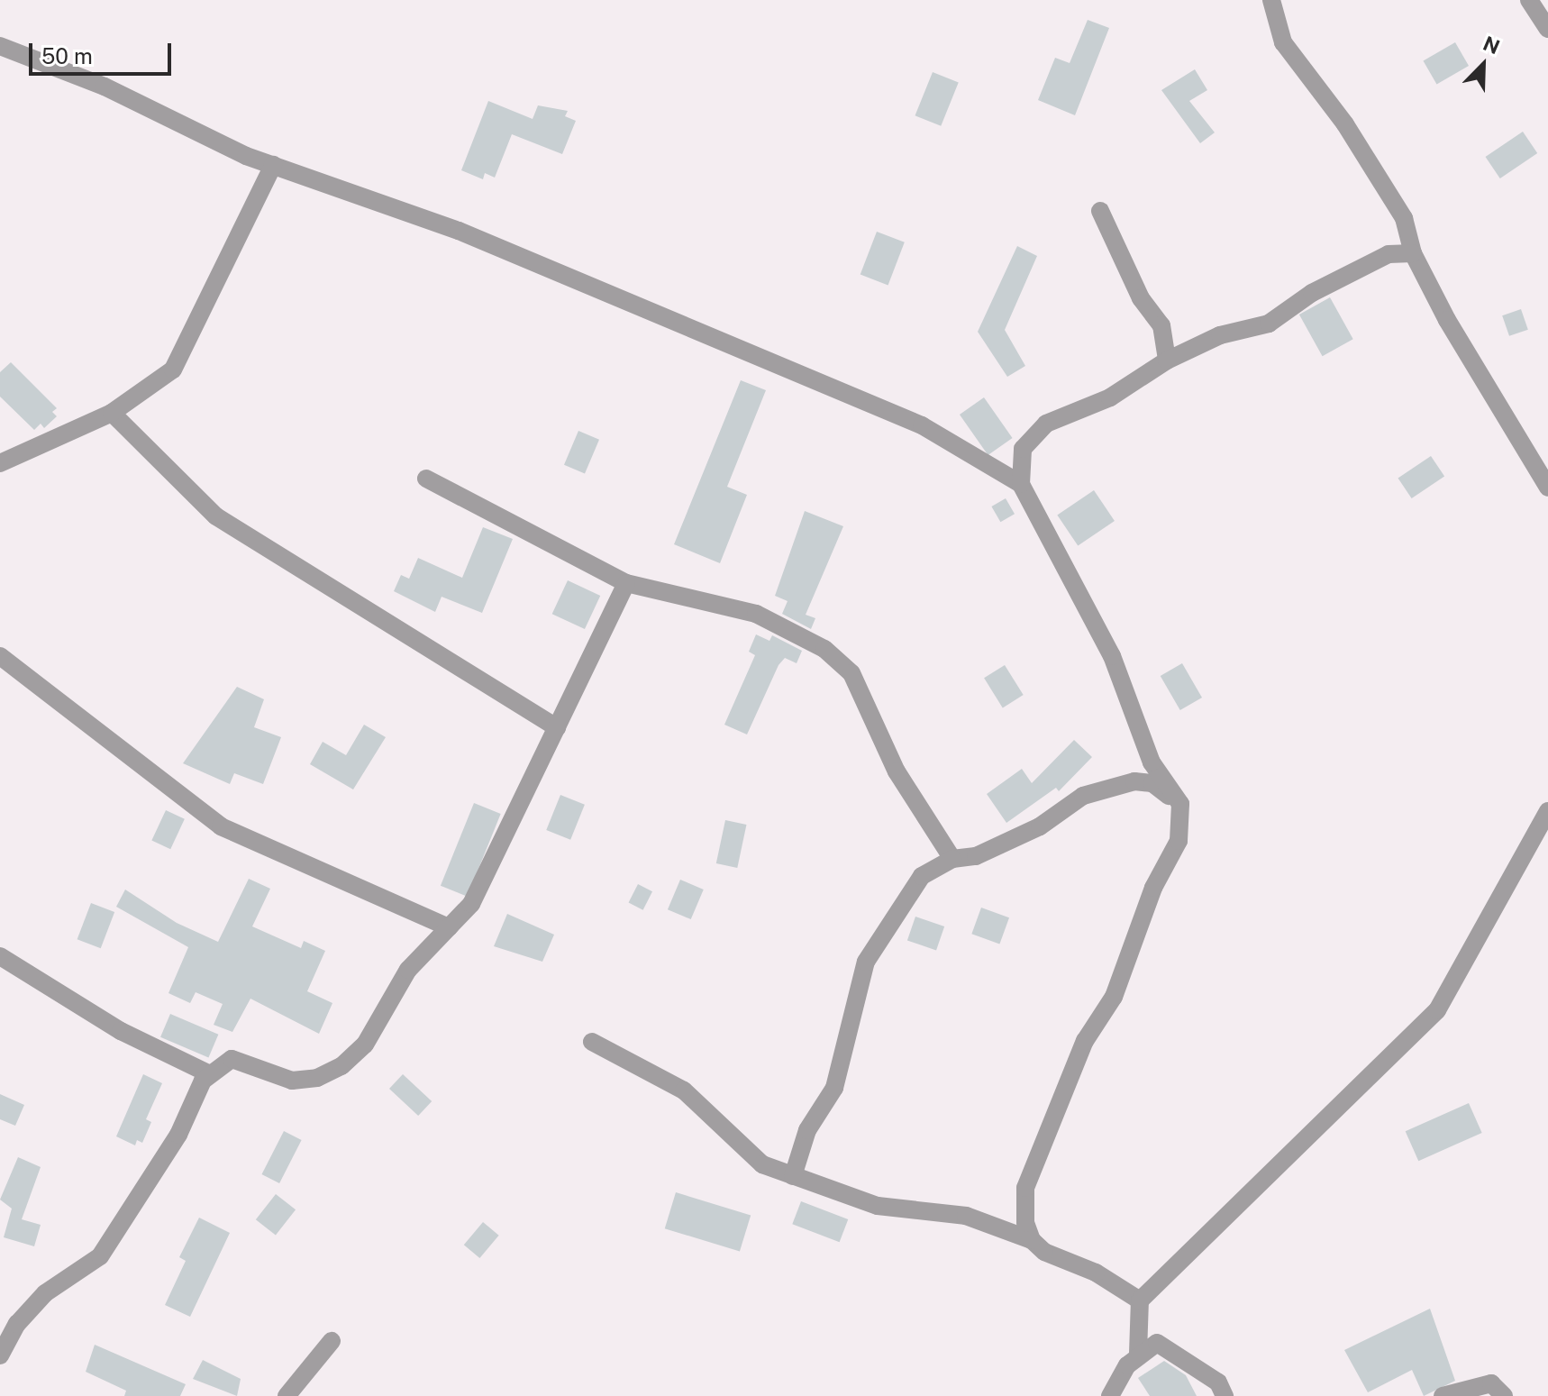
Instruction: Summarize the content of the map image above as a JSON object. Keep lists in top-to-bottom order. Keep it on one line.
{"scale_bar":"50 m","north":"top right"}
